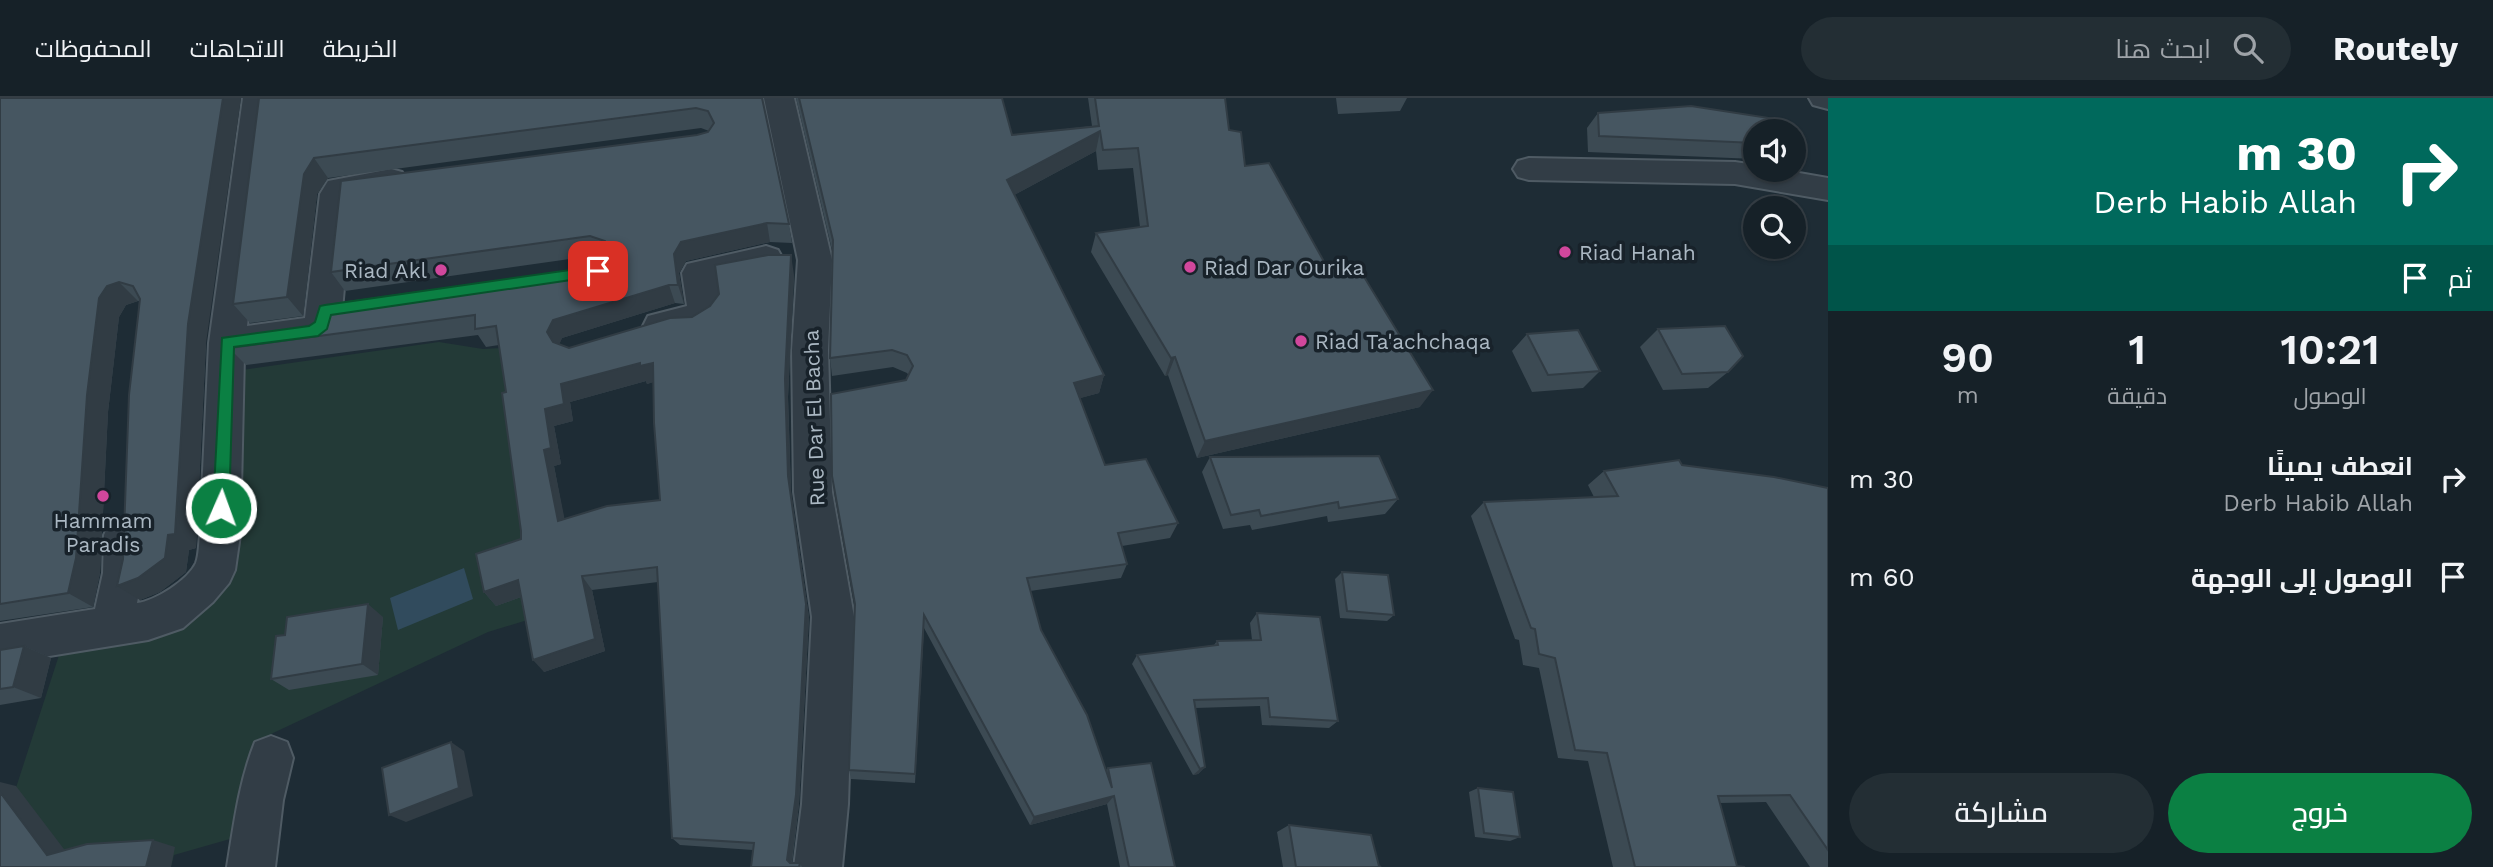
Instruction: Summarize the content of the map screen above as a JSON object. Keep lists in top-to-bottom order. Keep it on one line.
{"streets":{"street":["Rue Dar El Bacha"]},"places":["Riad Hanah","Riad Dar Ourika","Riad Akl","Riad Ta'achchaqa","Hammam Paradis"],"page":{"header":"Routely","search":"ابحث هنا","nav":["الخريطة","الاتجاهات","المحفوظات"],"turn":["30 m","Derb Habib Allah"],"then":"ثم","eta":["10:21","الوصول","1","دقيقة","90","m"],"list":[{"name":"انعطف يمينًا","note":"Derb Habib Allah","value":"30 m"},{"name":"الوصول إلى الوجهة","value":"60 m"}],"buttons":["خروج","مشاركة"]}}
